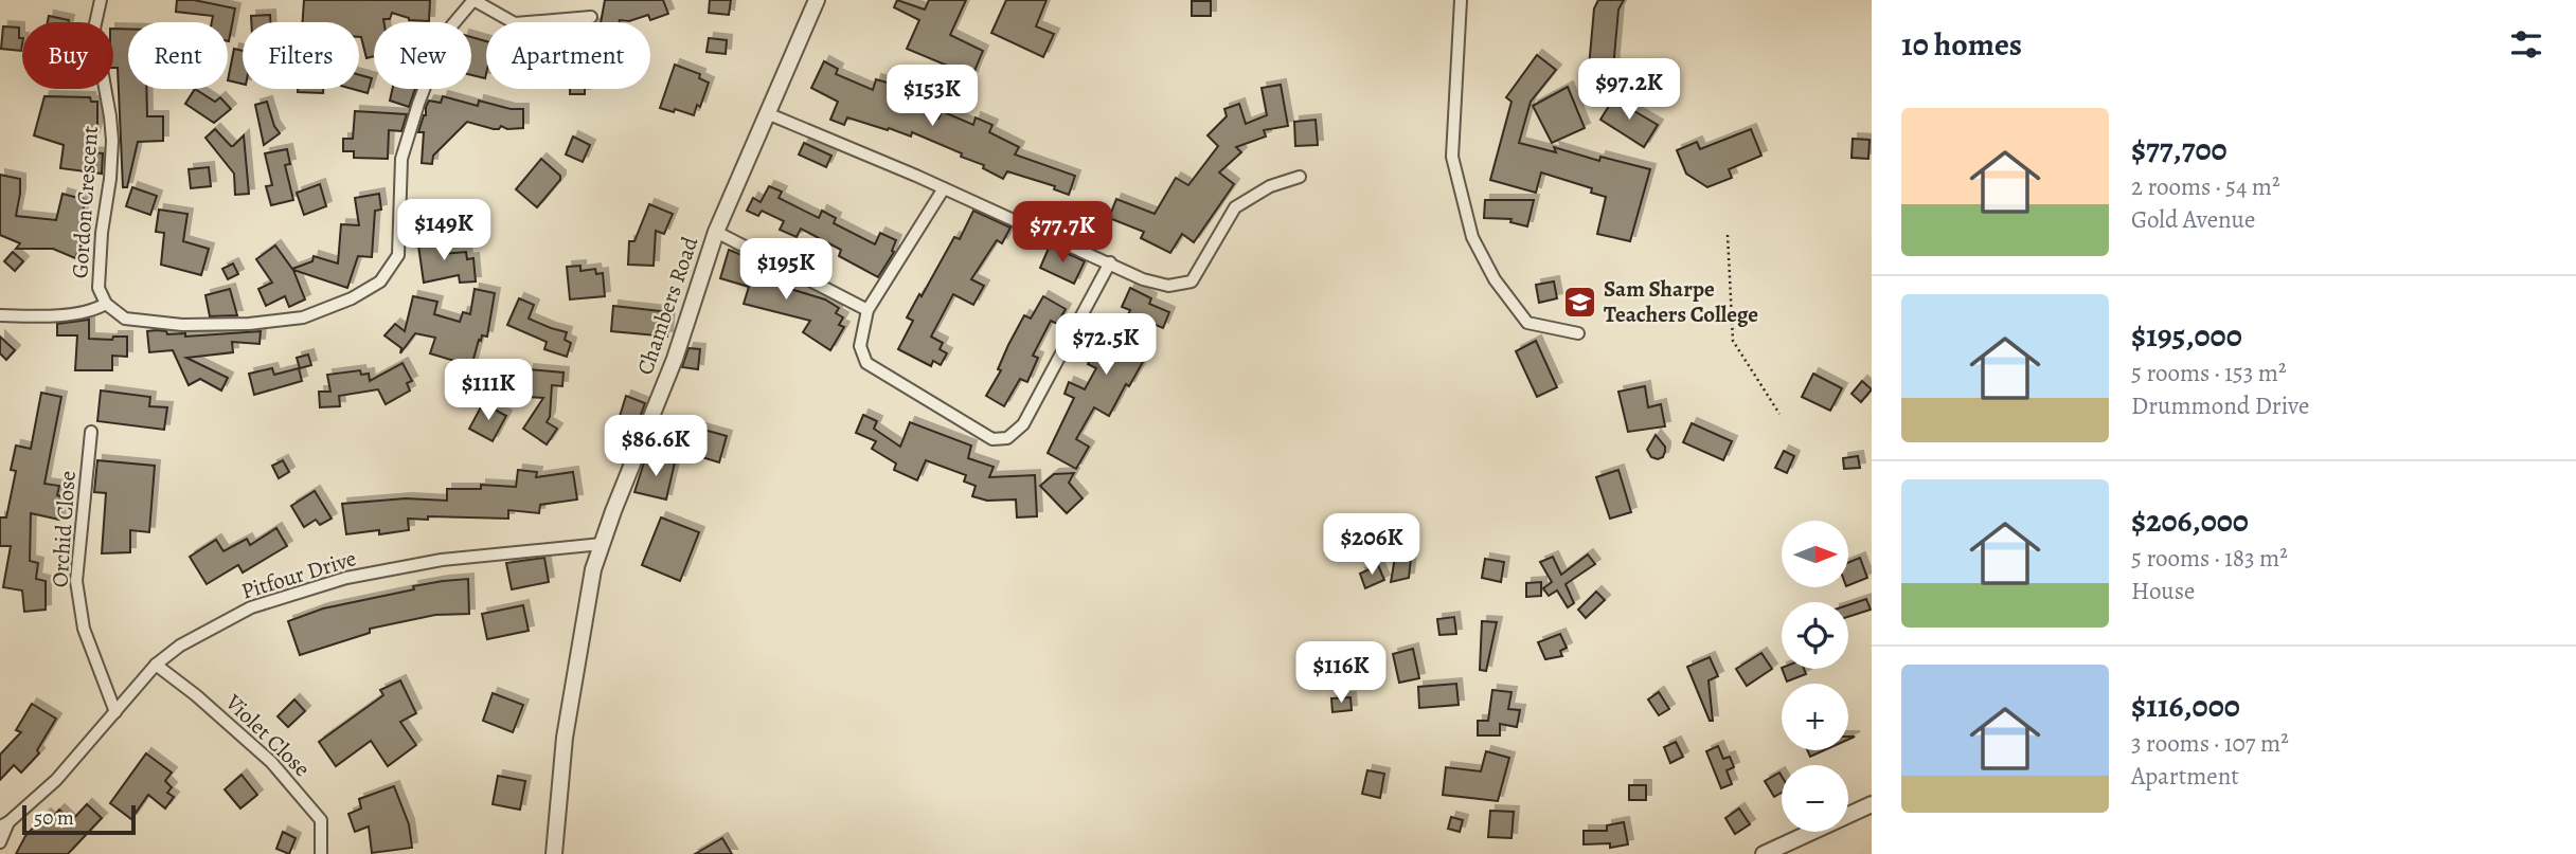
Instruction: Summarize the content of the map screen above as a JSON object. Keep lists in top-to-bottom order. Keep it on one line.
{"streets":{"street":["Gordon Crescent","Chambers Road","Orchid Close","Pitfour Drive","Violet Close"]},"crossings":[["Chambers Road","Pitfour Drive"],["Orchid Close","Pitfour Drive"],["Pitfour Drive","Violet Close"]],"places":{"school or university":["Sam Sharpe Teachers College"]},"scale_bar":"50 m","north":"right","page":{"heading":"10 homes","chip":["Buy","Rent","Filters","New","Apartment"],"price":["$97.2K","$153K","$149K","$77.7K","$195K","$72.5K","$111K","$86.6K","$206K","$116K"],"list":[{"name":"$77,700","note":"2 rooms · 54 m² · Gold Avenue"},{"name":"$195,000","note":"5 rooms · 153 m² · Drummond Drive"},{"name":"$206,000","note":"5 rooms · 183 m² · House"},{"name":"$116,000","note":"3 rooms · 107 m² · Apartment"}],"map_buttons":["+","−"],"scale":"50 m"}}
